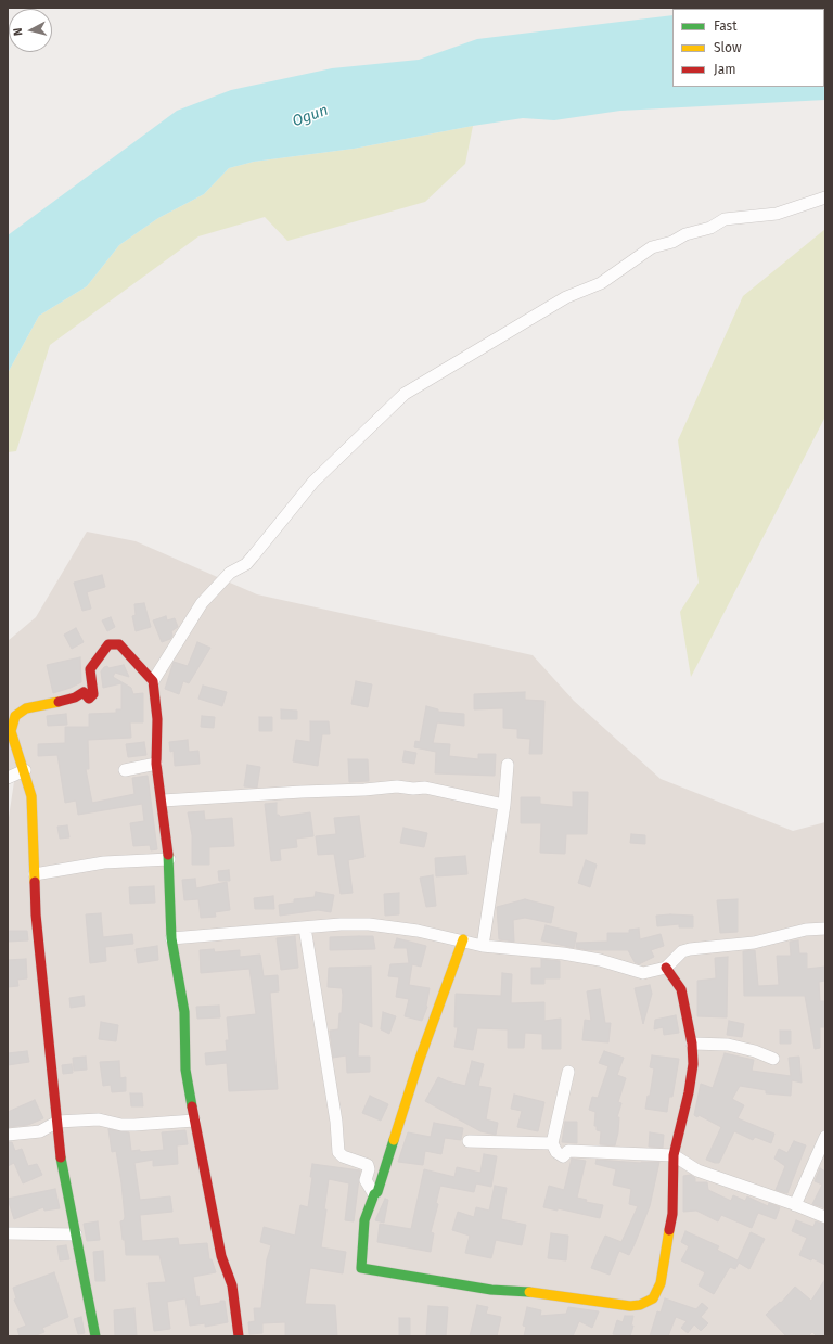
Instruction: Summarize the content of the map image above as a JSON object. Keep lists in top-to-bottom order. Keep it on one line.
{"water":["Ogun"],"legend":["Fast","Slow","Jam"],"north":"left"}
